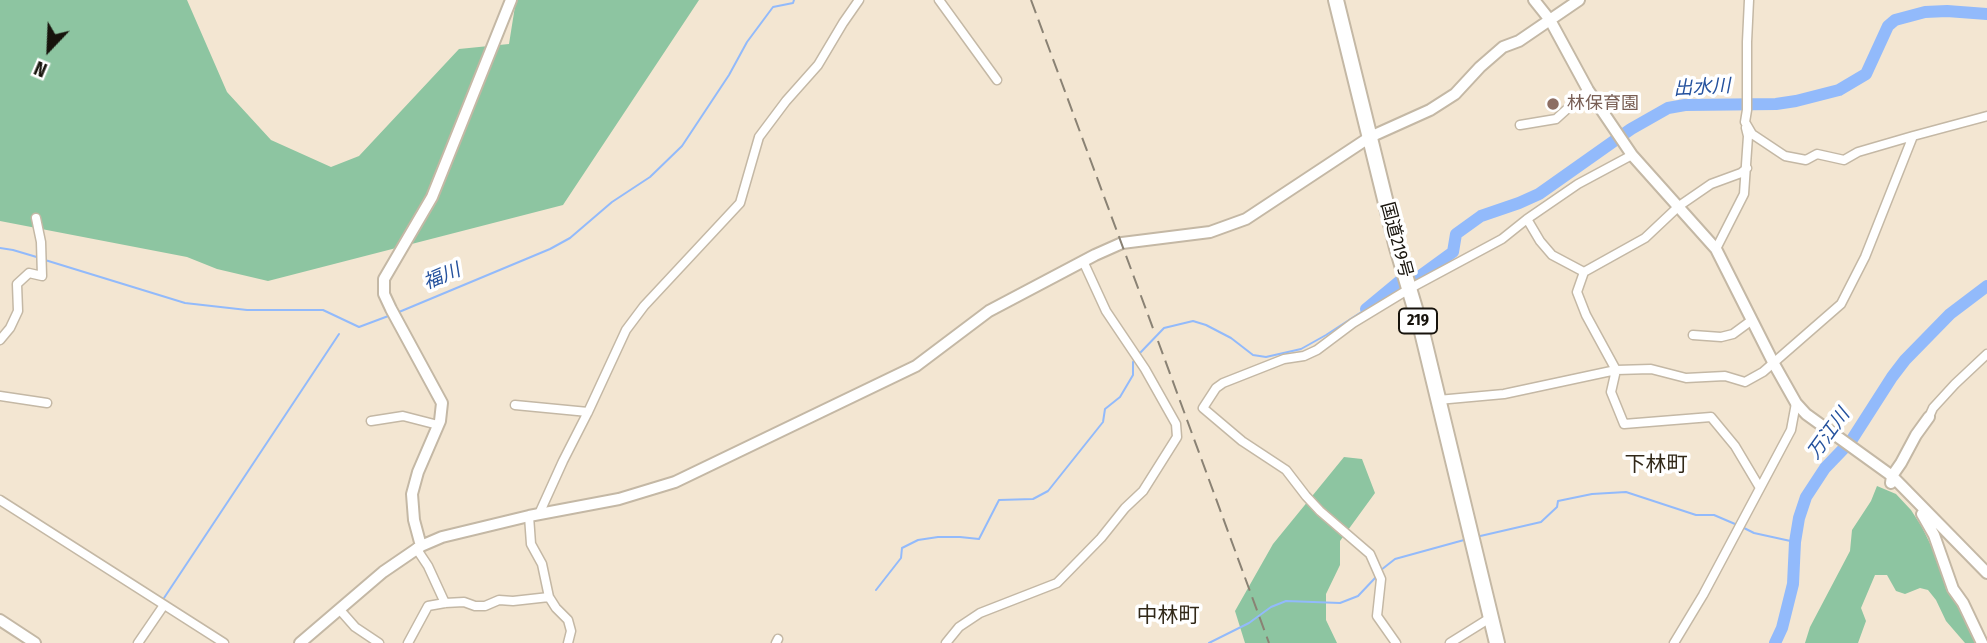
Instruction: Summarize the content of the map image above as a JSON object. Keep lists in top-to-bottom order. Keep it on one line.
{"streets":{"highway":["国道219号","219"]},"districts":["下林町","中林町"],"water":["出水川","福川","万江川"],"places":["林保育園"],"north":"bottom left"}
